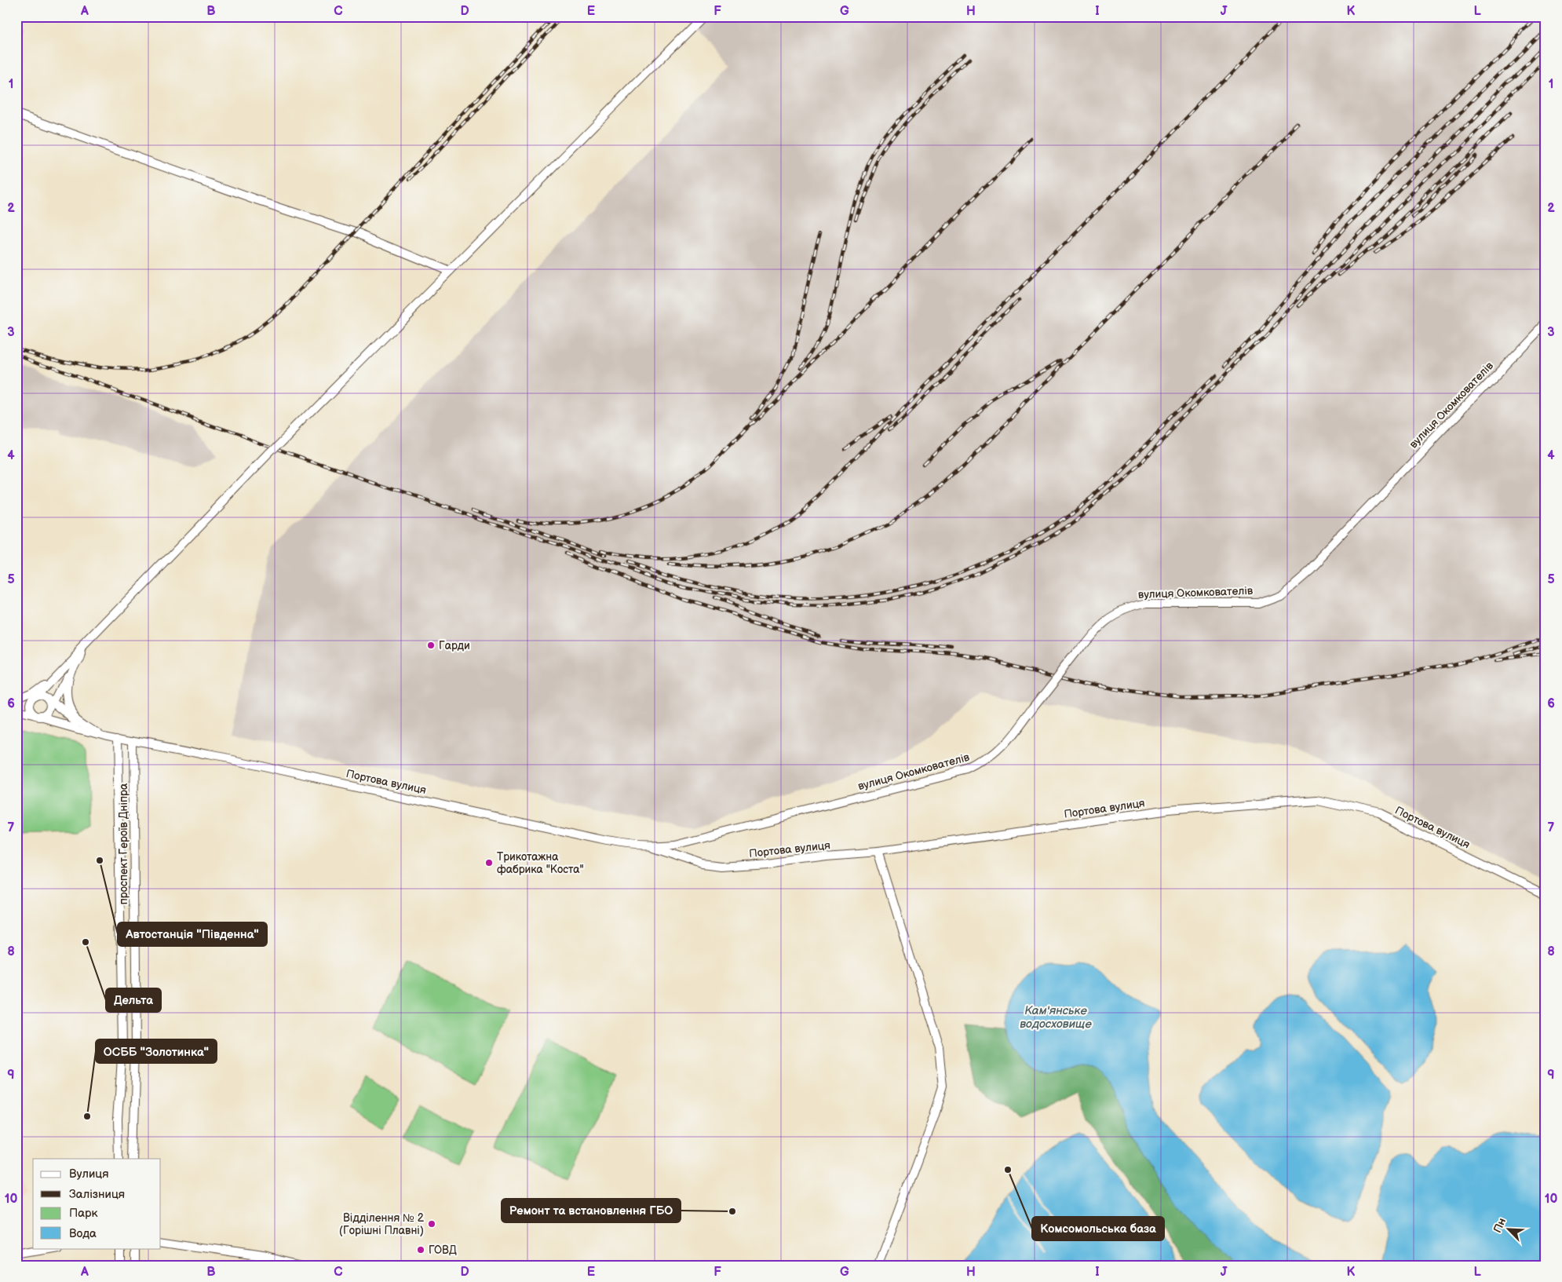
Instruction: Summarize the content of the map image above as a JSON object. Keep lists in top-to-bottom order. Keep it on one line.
{"streets":{"street":["вулиця Окомкователів","Портова вулиця","проспект Героїв Дніпра"]},"crossings":[["вулиця Окомкователів","Портова вулиця"],["Портова вулиця","проспект Героїв Дніпра"]],"water":["Кам'янське водосховище"],"places":["Гарди","Автостанція \"Південна\"","Трикотажна фабрика \"Коста\"","Дельта","ОСББ \"Золотинка\"","Комсомольська база","Ремонт та встановлення ГБО","Відділення № 2 (Горішні Плавні)","ГОВД"],"legend":["Вулиця","Залізниця","Парк","Вода"],"north":"top left","grid":{"columns":["A","B","C","D","E","F","G","H","I","J","K","L"],"rows":["1","2","3","4","5","6","7","8","9","10"]}}
